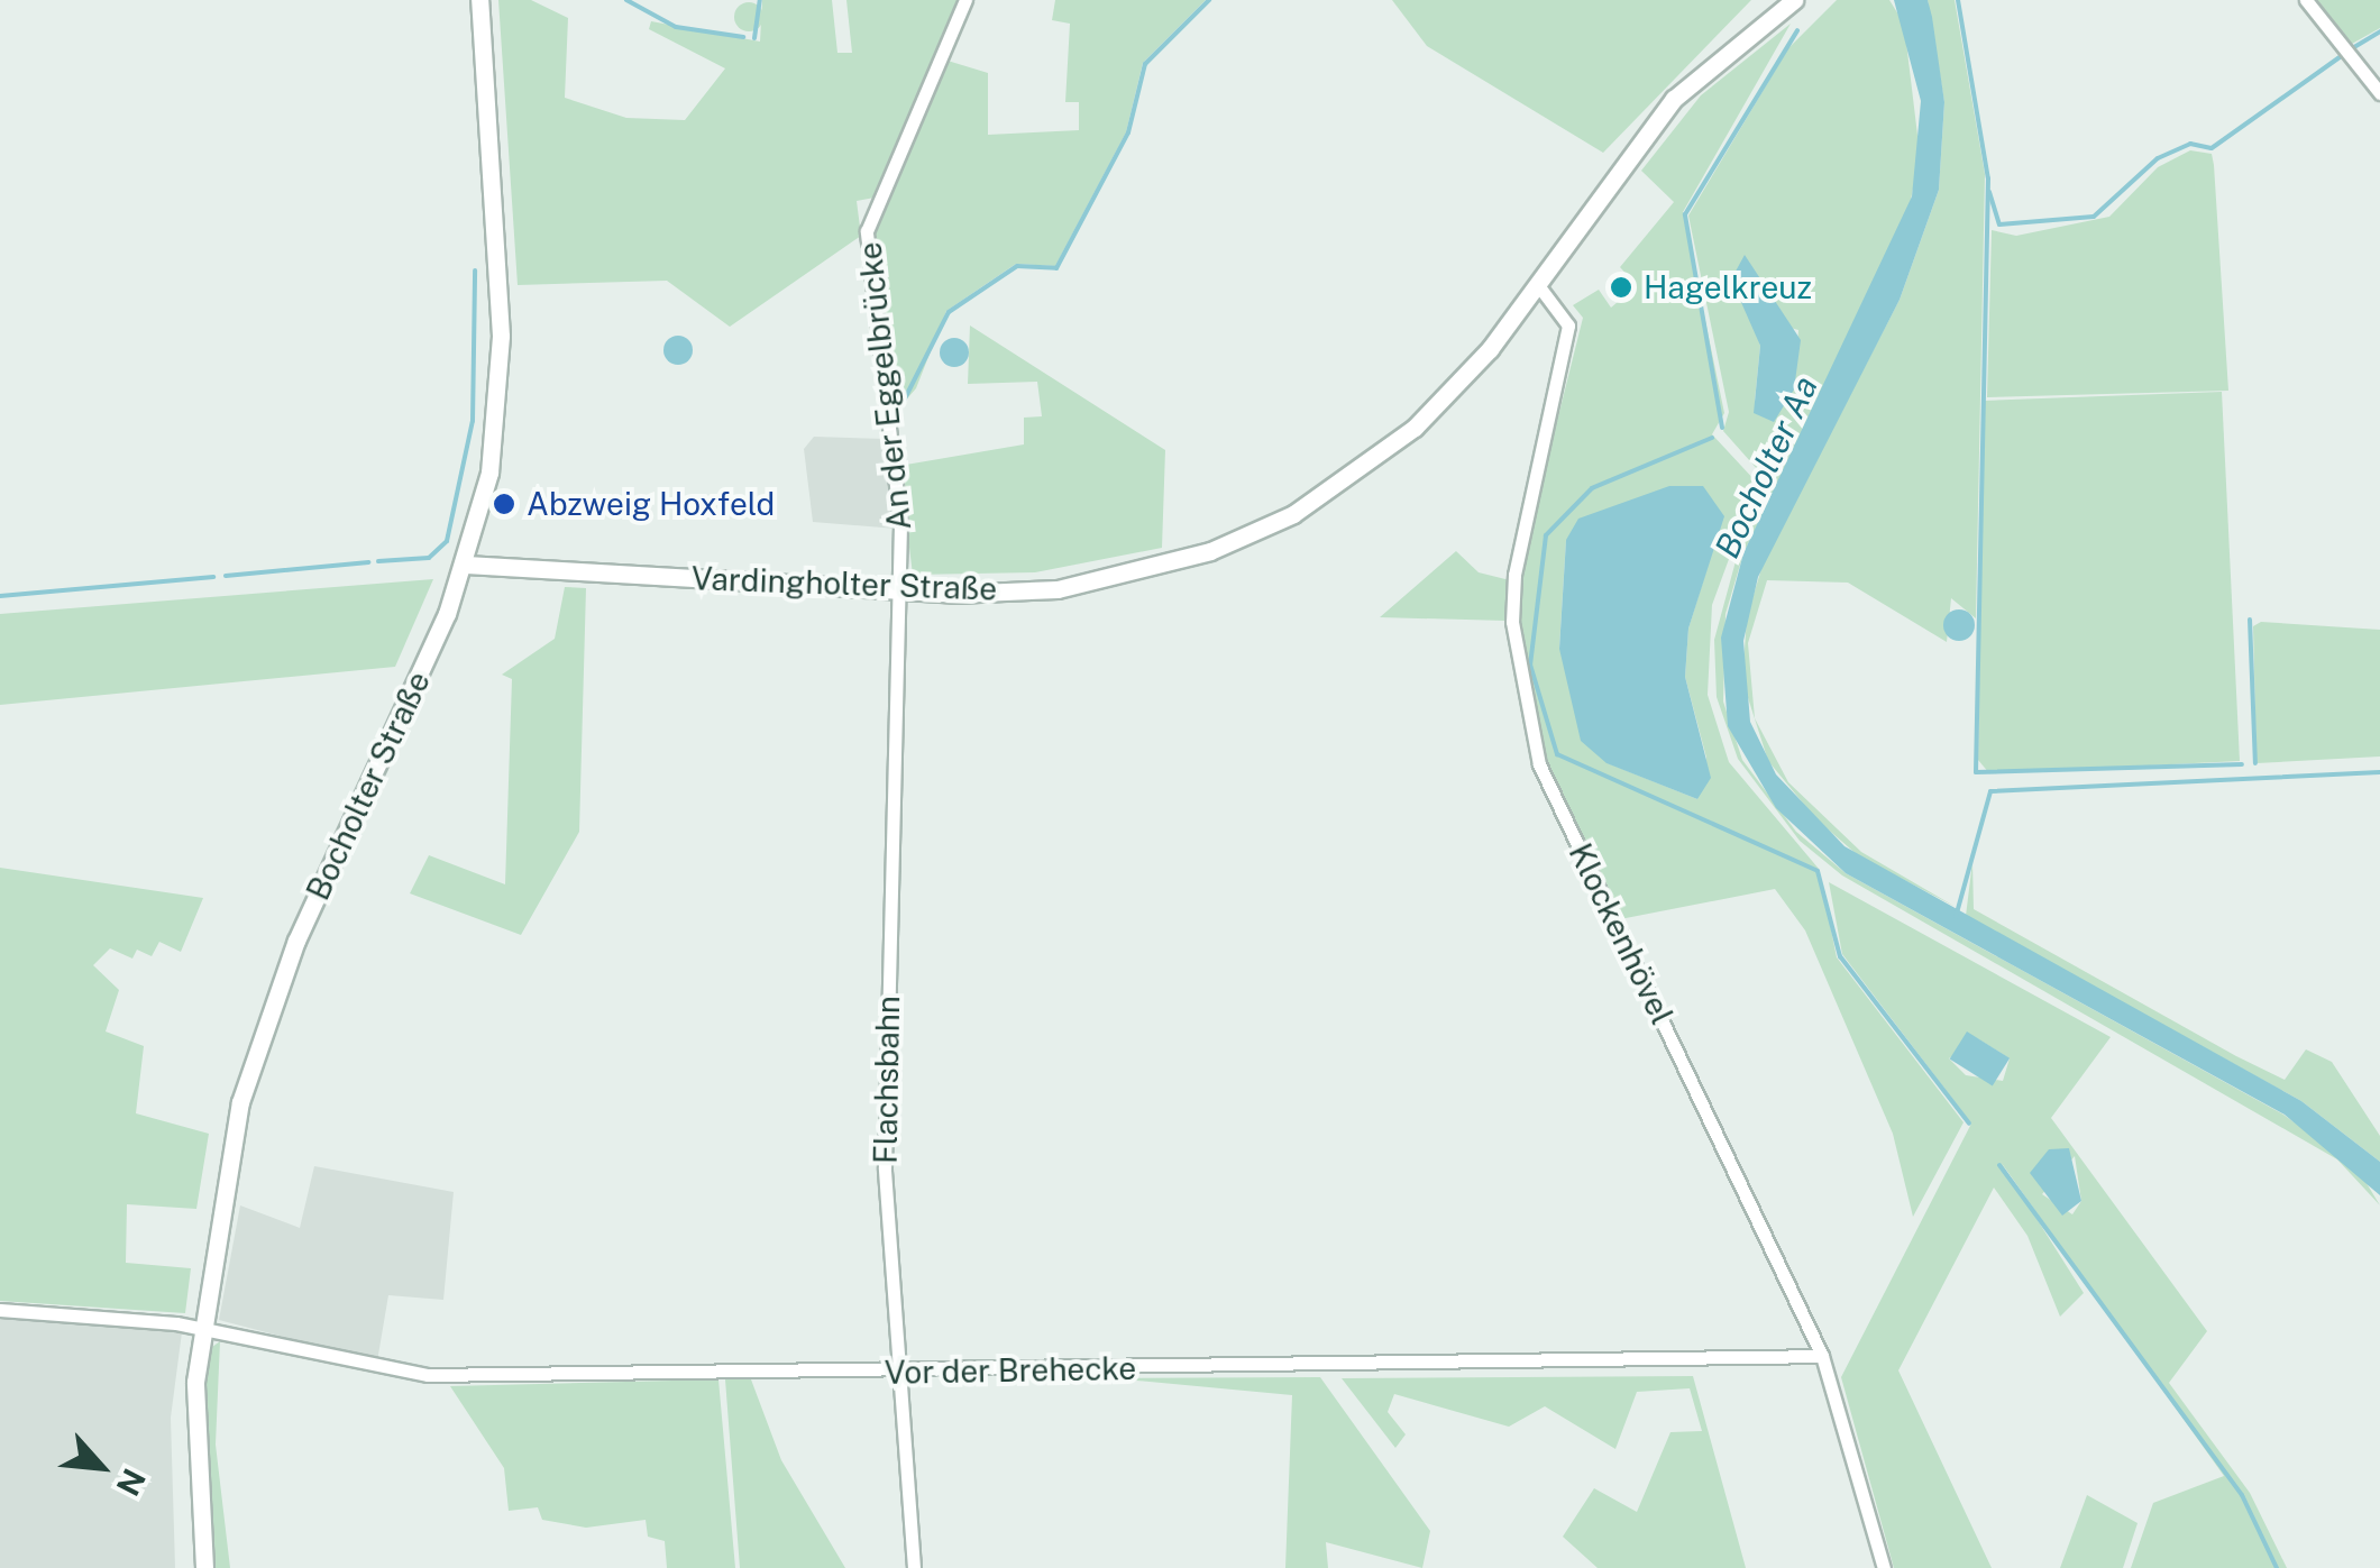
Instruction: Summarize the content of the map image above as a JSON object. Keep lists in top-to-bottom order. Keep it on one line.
{"streets":{"main road":["Vardingholter Straße","Bocholter Straße"],"street":["An der Eggelbrücke","Klockenhövel","Flachsbahn","Vor der Brehecke"]},"crossings":[["An der Eggelbrücke","Vardingholter Straße"],["An der Eggelbrücke","Flachsbahn"],["Vardingholter Straße","Bocholter Straße"],["Vardingholter Straße","Klockenhövel"],["Vardingholter Straße","Flachsbahn"],["Bocholter Straße","Vor der Brehecke"],["Klockenhövel","Vor der Brehecke"],["Flachsbahn","Vor der Brehecke"]],"water":["Bocholter Aa"],"places":["Hagelkreuz","Abzweig Hoxfeld"],"north":"bottom right"}
